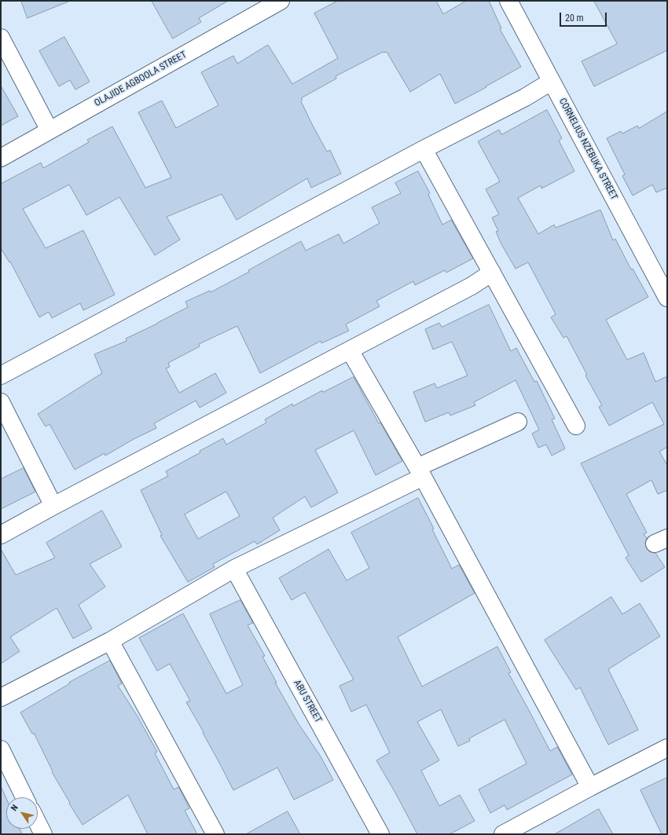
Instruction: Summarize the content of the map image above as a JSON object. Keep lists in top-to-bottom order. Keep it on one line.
{"streets":{"street":["OLAJIDE AGBOOLA STREET","CORNELIUS NZEBUKA STREET","ABU STREET"]},"scale_bar":"20 m","north":"top left"}
